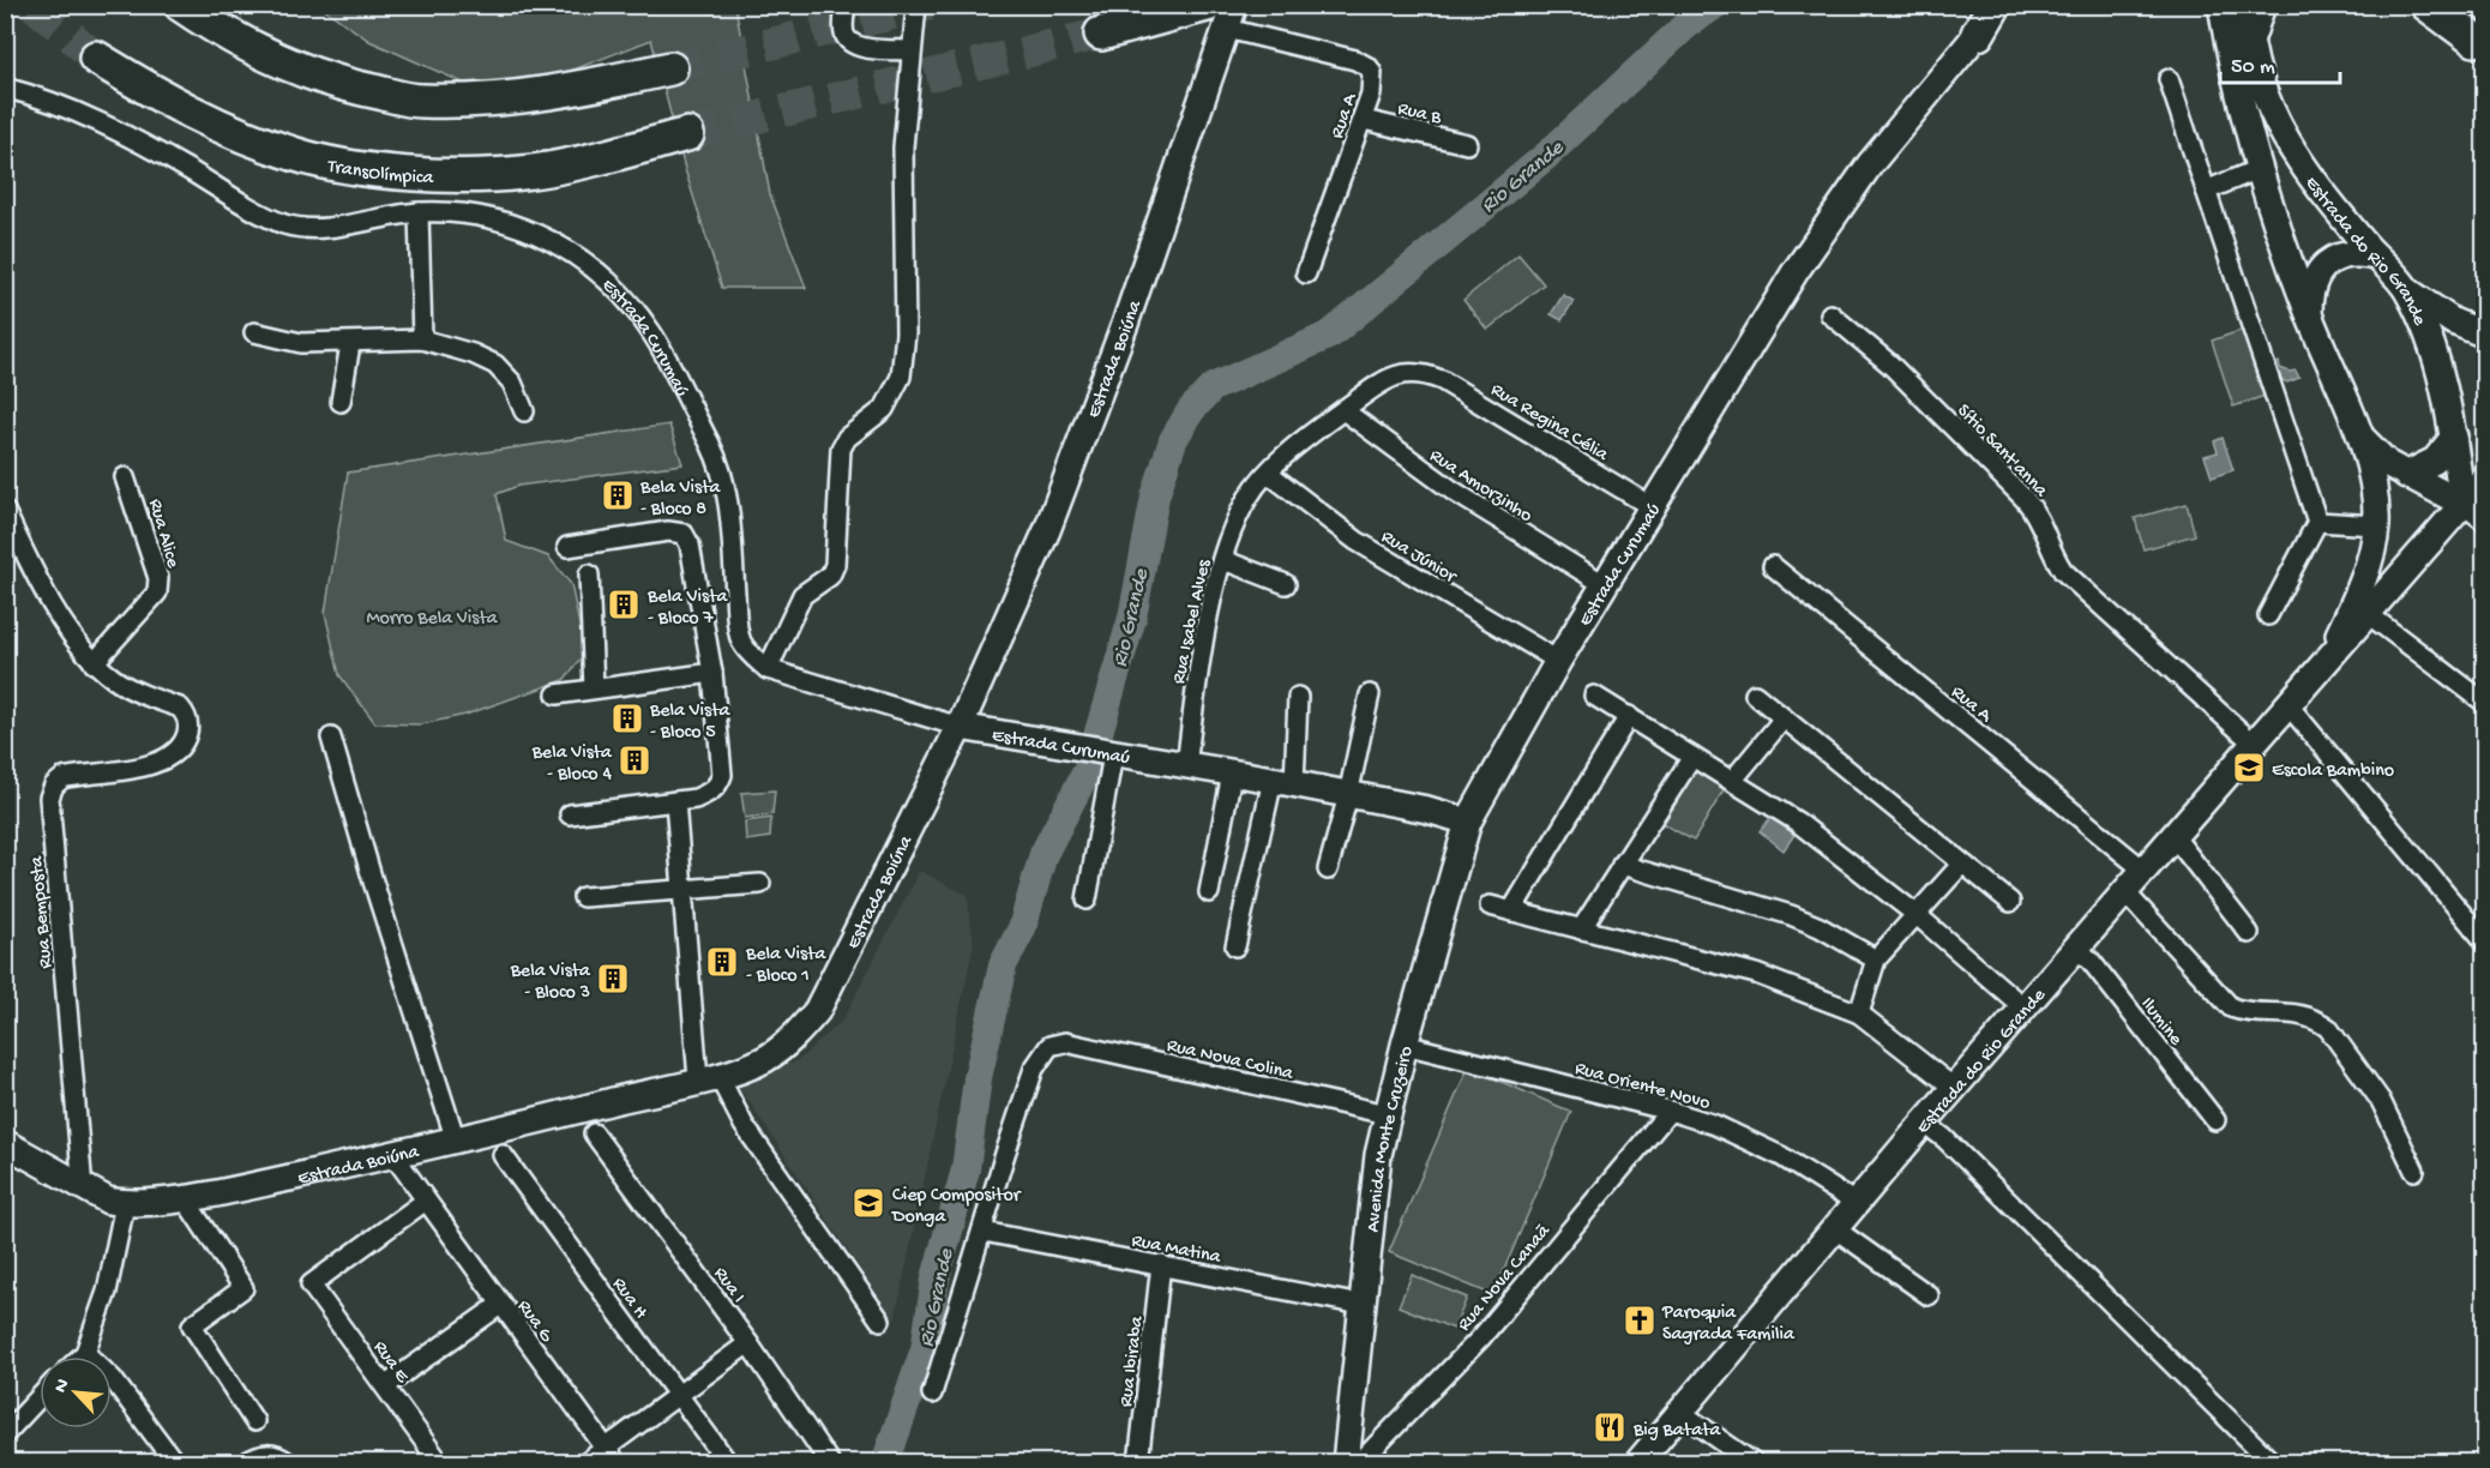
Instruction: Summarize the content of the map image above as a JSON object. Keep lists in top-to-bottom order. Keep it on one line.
{"streets":{"highway":["TransOlímpica"],"street":["Rua B","Rua A","Estrada do Rio Grande","Estrada Curumaú","Estrada Boiúna","Rua Regina Célia","Sítio Sant'anna","Rua Amorzinho","Rua Alice","Rua Júnior","Rua Isabel Alves","Rua Bemposta","Ilumine","Rua Nova Colina","Rua Oriente Novo","Avenida Monte Cruzeiro","Rua Matina","Rua Nova Canaã","Rua I","Rua H","Rua G","Rua E","Rua Ibiraba"]},"crossings":[["Rua B","Rua A"],["Rua A","Estrada do Rio Grande"],["Rua A","Estrada Boiúna"],["Estrada do Rio Grande","Sítio Sant'anna"],["Estrada do Rio Grande","Ilumine"],["Estrada do Rio Grande","Rua Oriente Novo"],["Estrada Curumaú","Estrada Boiúna"],["Estrada Curumaú","Rua Regina Célia"],["Estrada Curumaú","Rua Amorzinho"],["Estrada Curumaú","Rua Júnior"],["Estrada Curumaú","Rua Isabel Alves"],["Estrada Curumaú","Avenida Monte Cruzeiro"],["Estrada Boiúna","Rua Bemposta"],["Estrada Boiúna","Rua G"],["Rua Regina Célia","Rua Isabel Alves"],["Rua Amorzinho","Rua Isabel Alves"],["Rua Alice","Rua Bemposta"],["Rua Júnior","Rua Isabel Alves"],["Rua Nova Colina","Avenida Monte Cruzeiro"],["Rua Nova Colina","Rua Matina"],["Rua Oriente Novo","Avenida Monte Cruzeiro"],["Rua Oriente Novo","Rua Nova Canaã"],["Avenida Monte Cruzeiro","Rua Matina"],["Rua Matina","Rua Ibiraba"],["Rua G","Rua E"]],"water":["Rio Grande"],"parks":["Morro Bela Vista"],"places":{"building":["Bela Vista - Bloco 8","Bela Vista - Bloco 7","Bela Vista - Bloco 5","Bela Vista - Bloco 4","Bela Vista - Bloco 1","Bela Vista - Bloco 3"],"school or university":["Escola Bambino","Ciep Compositor Donga"],"church":["Paroquia Sagrada Familia"],"restaurant":["Big Batata"]},"scale_bar":"50 m","north":"top left"}
